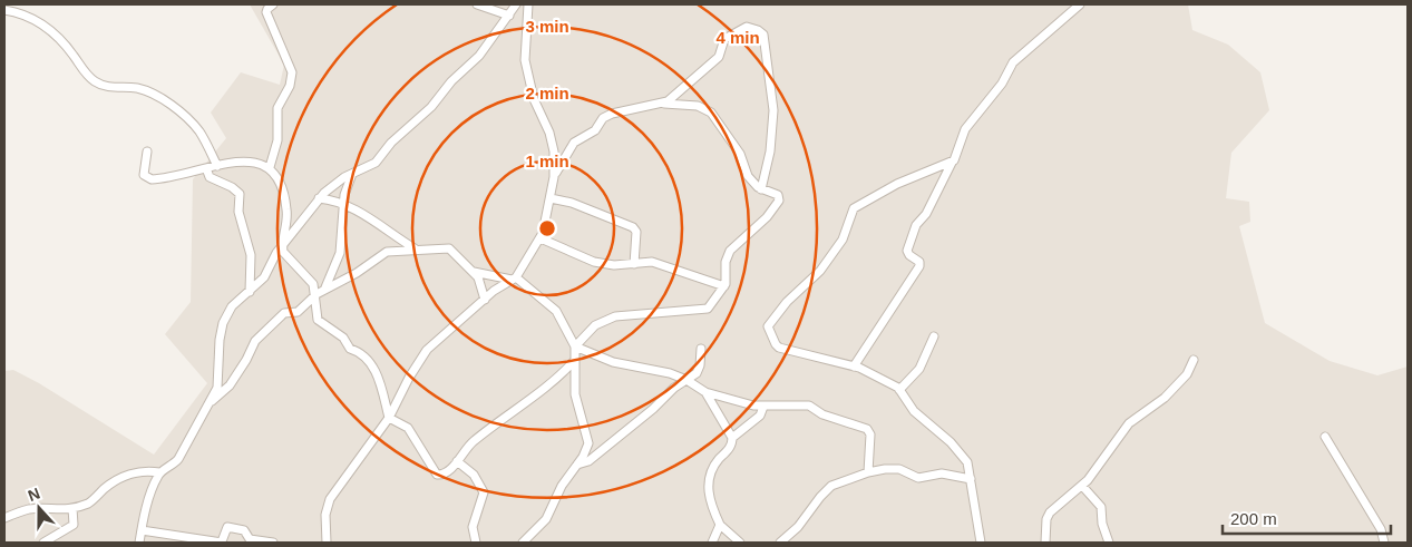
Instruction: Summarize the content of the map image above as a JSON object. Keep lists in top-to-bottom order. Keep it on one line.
{"scale_bar":"200 m","north":"top","rings":["3 min","4 min","2 min","1 min"]}
